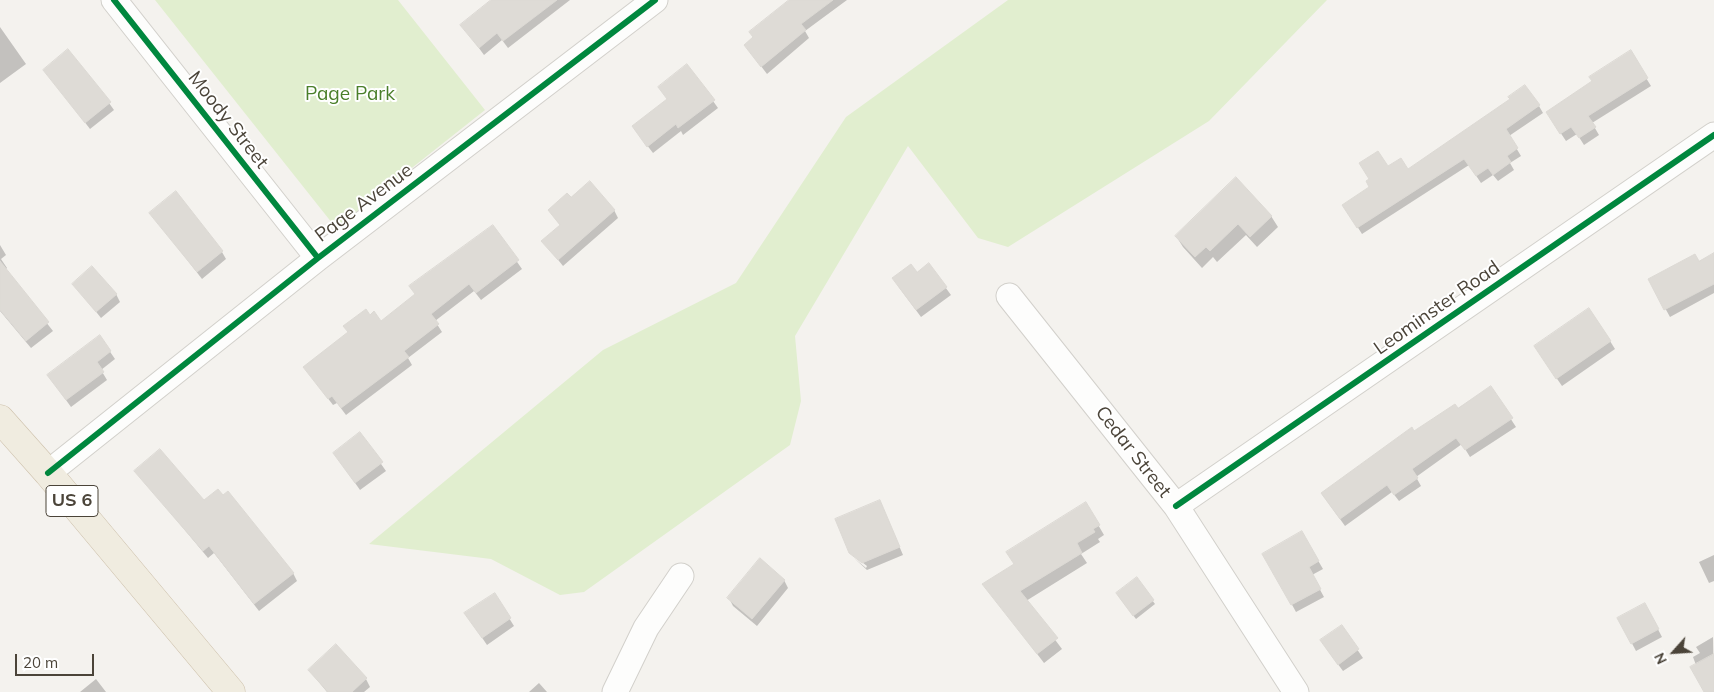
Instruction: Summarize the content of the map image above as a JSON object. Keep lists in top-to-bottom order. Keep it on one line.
{"streets":{"highway":["US 6"],"street":["Moody Street","Page Avenue","Leominster Road","Cedar Street"]},"crossings":[["Moody Street","Page Avenue"],["Page Avenue","US 6"],["Leominster Road","Cedar Street"]],"parks":["Page Park"],"scale_bar":"20 m","north":"bottom left"}
